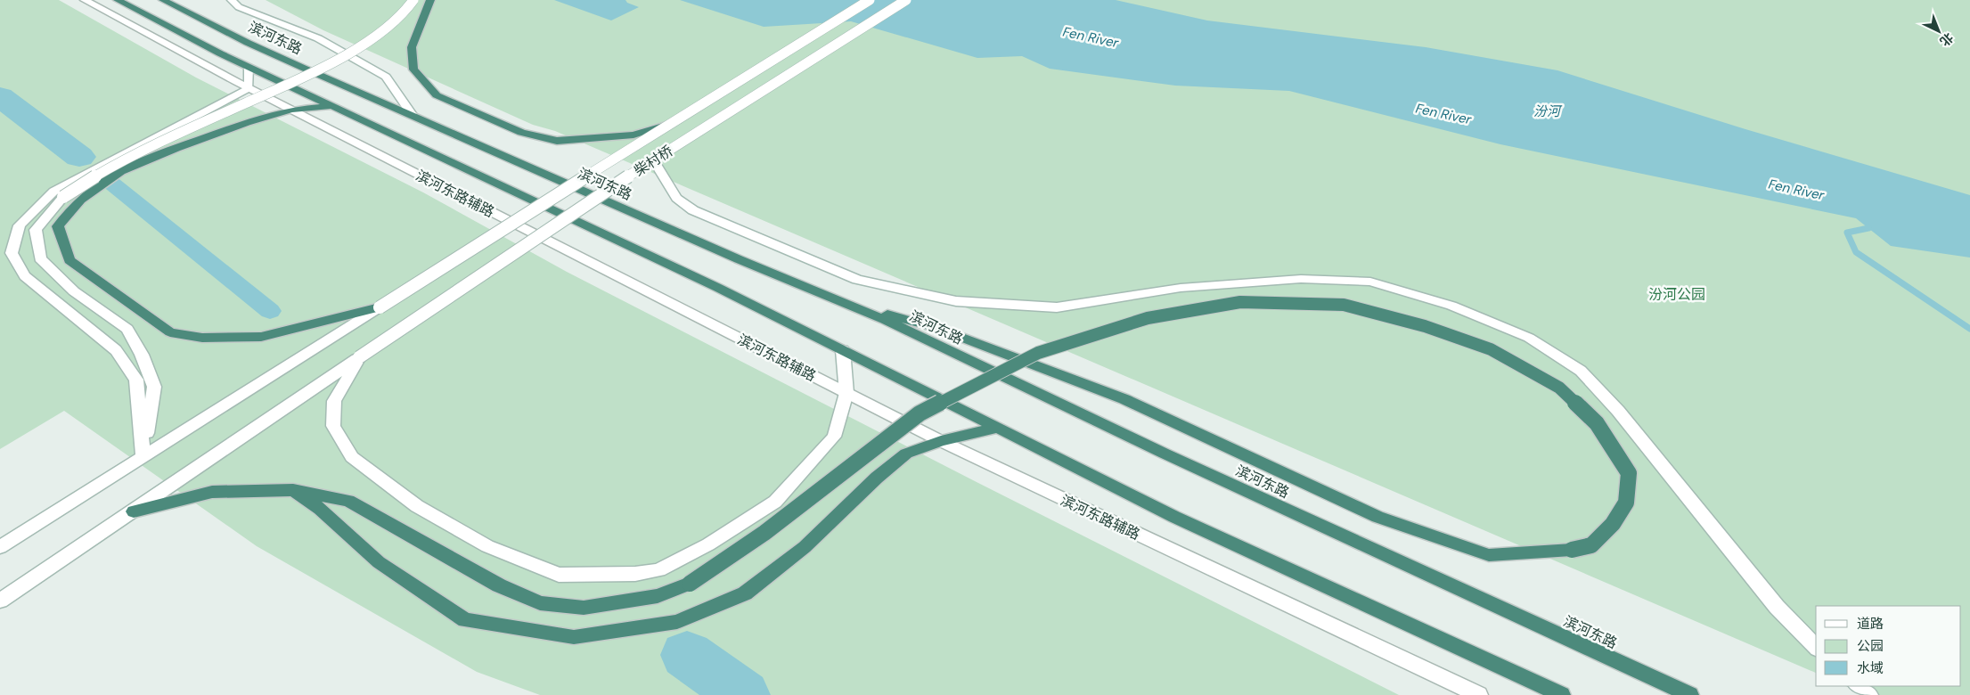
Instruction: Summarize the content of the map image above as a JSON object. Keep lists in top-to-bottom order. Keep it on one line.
{"streets":{"highway":["滨河东路"],"main road":["柴村桥","滨河东路辅路"]},"water":["Fen River","汾河"],"parks":["汾河公园"],"legend":["道路","公园","水域"],"north":"bottom right"}
